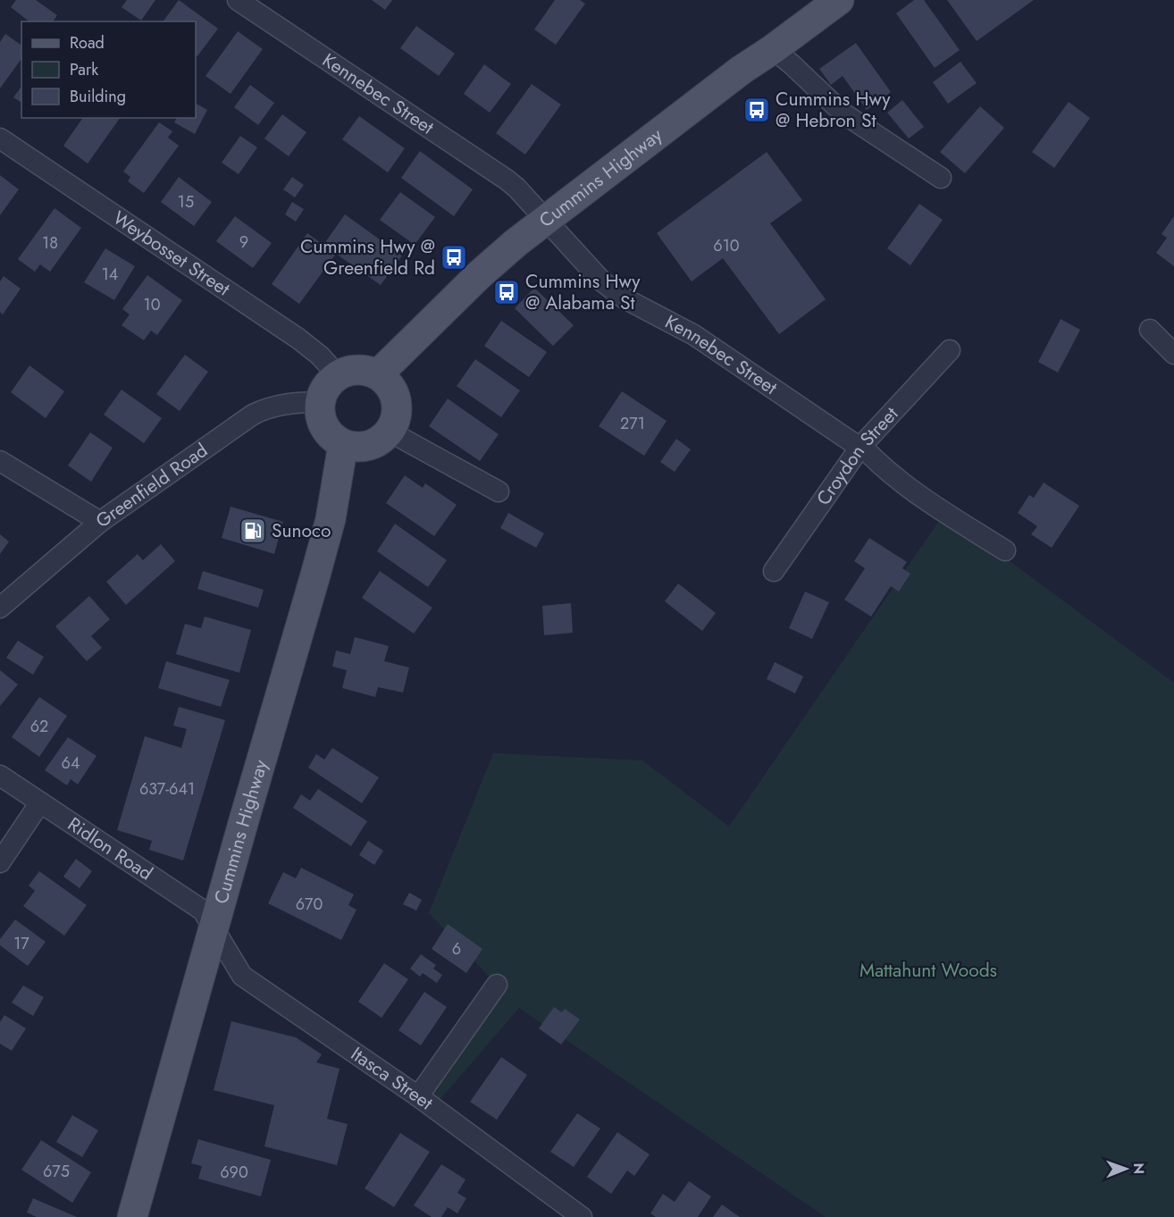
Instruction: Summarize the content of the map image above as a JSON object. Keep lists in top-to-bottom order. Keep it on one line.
{"streets":{"main road":["Cummins Highway"],"street":["Kennebec Street","Weybosset Street","Croydon Street","Greenfield Road","Ridlon Road","Itasca Street"]},"crossings":[["Kennebec Street","Cummins Highway"],["Kennebec Street","Croydon Street"],["Cummins Highway","Weybosset Street"],["Cummins Highway","Greenfield Road"],["Cummins Highway","Ridlon Road"],["Cummins Highway","Itasca Street"],["Weybosset Street","Greenfield Road"],["Ridlon Road","Itasca Street"]],"parks":["Mattahunt Woods"],"places":{"bus stop":["Cummins Hwy @ Hebron St","Cummins Hwy @ Greenfield Rd","Cummins Hwy @ Alabama St"],"fuel station":["Sunoco"]},"house_numbers":["15","9","18","610","14","10","271","62","64","637-641","670","17","6","675","690"],"legend":["Road","Park","Building"],"north":"right"}
